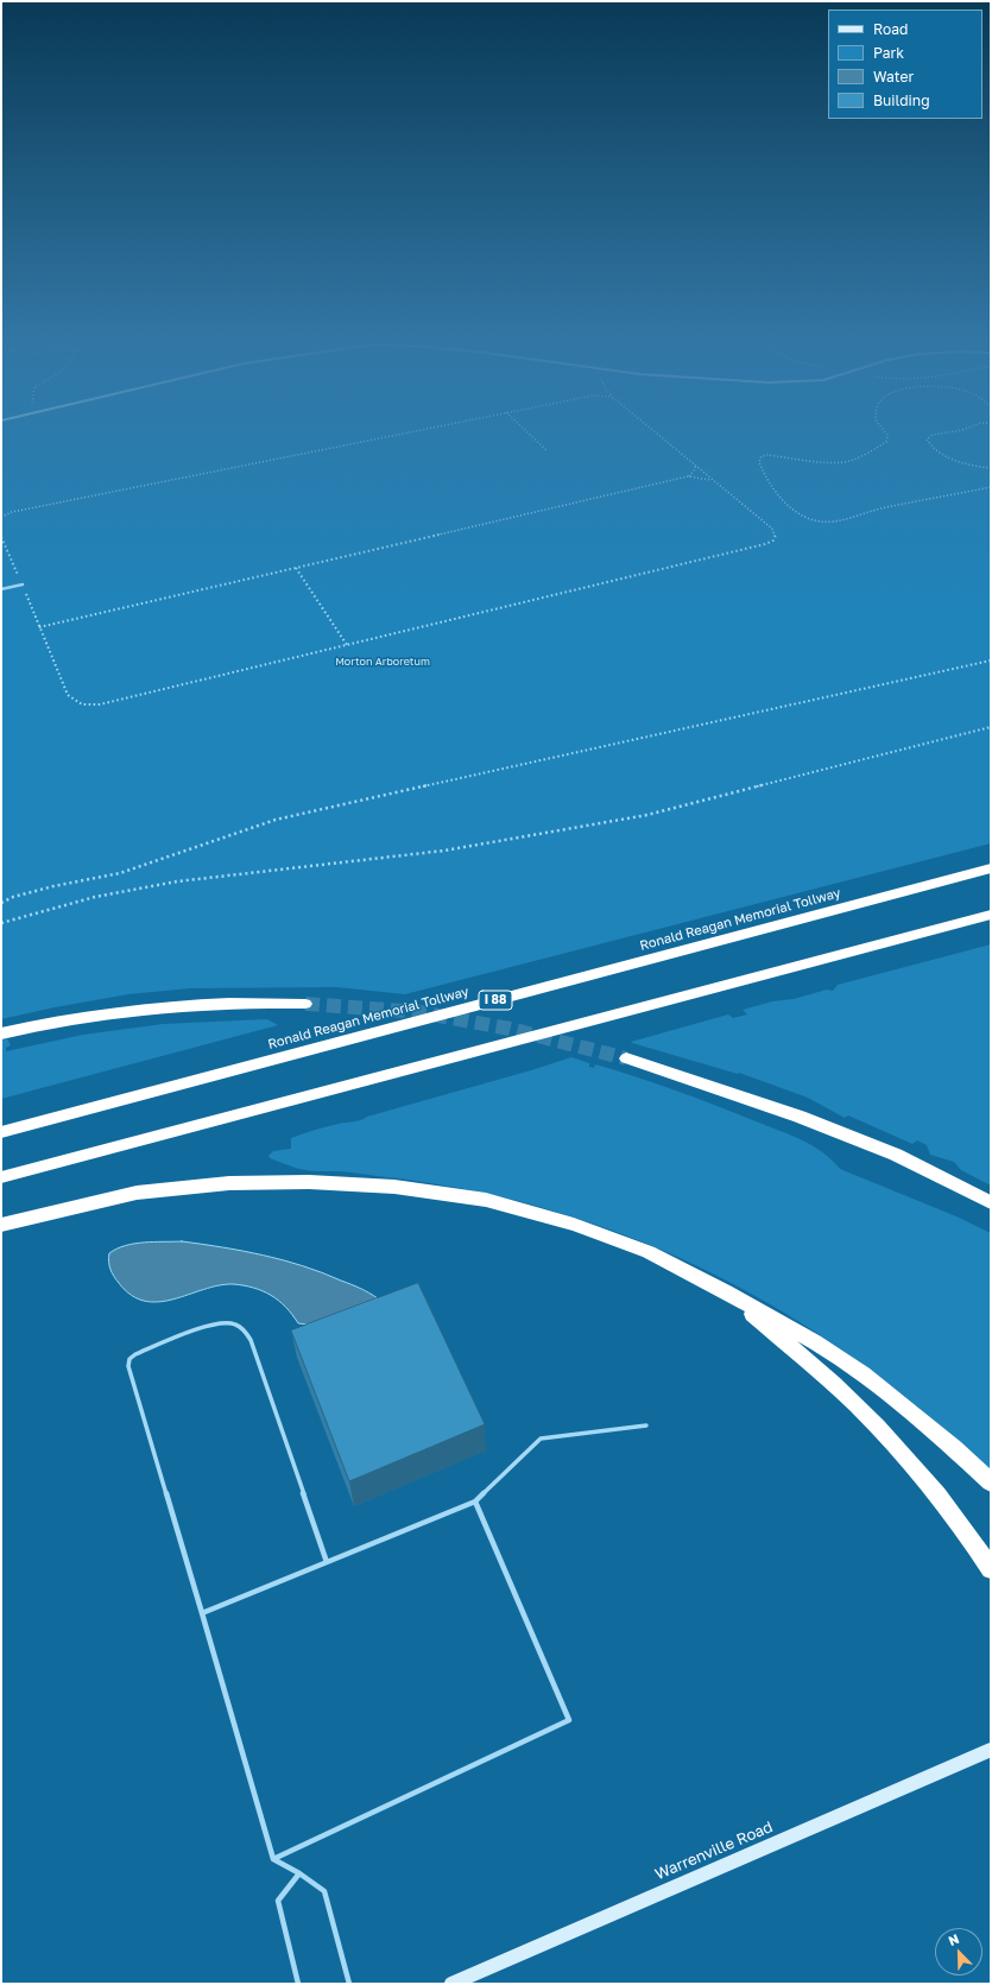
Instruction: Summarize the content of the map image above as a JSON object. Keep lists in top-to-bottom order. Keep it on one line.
{"streets":{"highway":["Ronald Reagan Memorial Tollway","I 88"],"main road":["Warrenville Road"]},"parks":["Morton Arboretum"],"legend":["Road","Park","Water","Building"],"north":"top left"}
